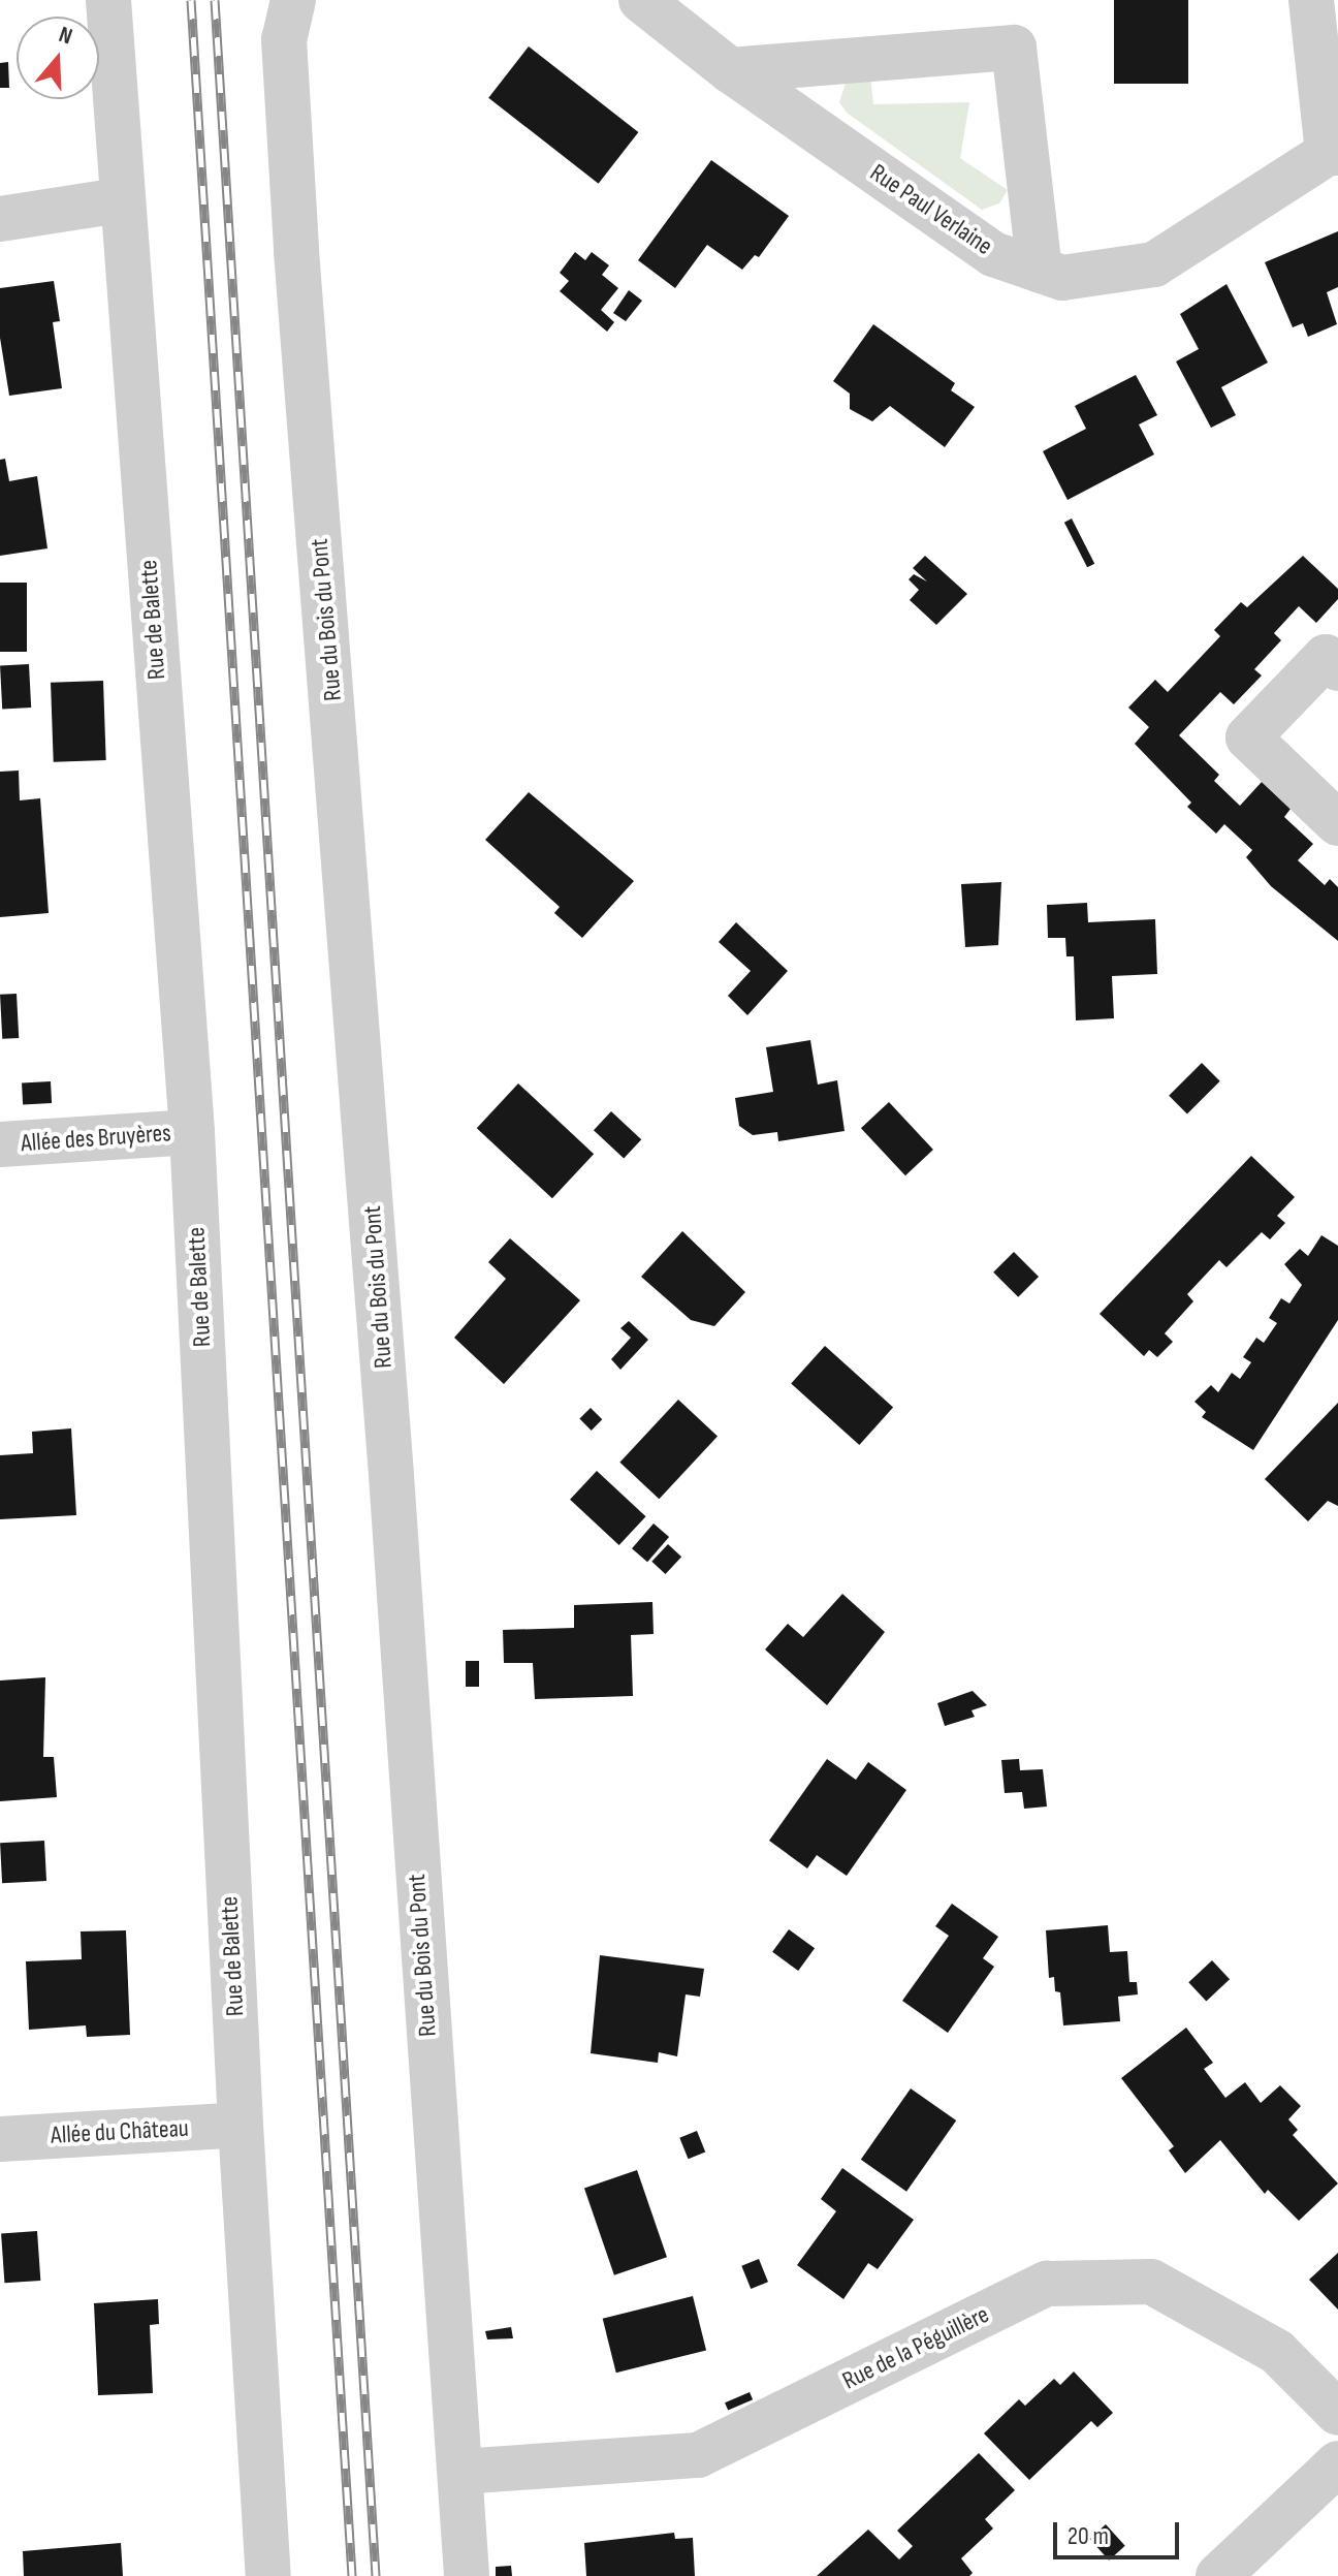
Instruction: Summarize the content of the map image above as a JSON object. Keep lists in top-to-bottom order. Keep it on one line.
{"streets":{"street":["Rue Paul Verlaine","Rue de Balette","Rue du Bois du Pont","Allée des Bruyères","Allée du Château","Rue de la Péguillère"]},"crossings":[["Rue de Balette","Allée des Bruyères"],["Rue de Balette","Allée du Château"],["Rue du Bois du Pont","Rue de la Péguillère"]],"scale_bar":"20 m","north":"top"}
